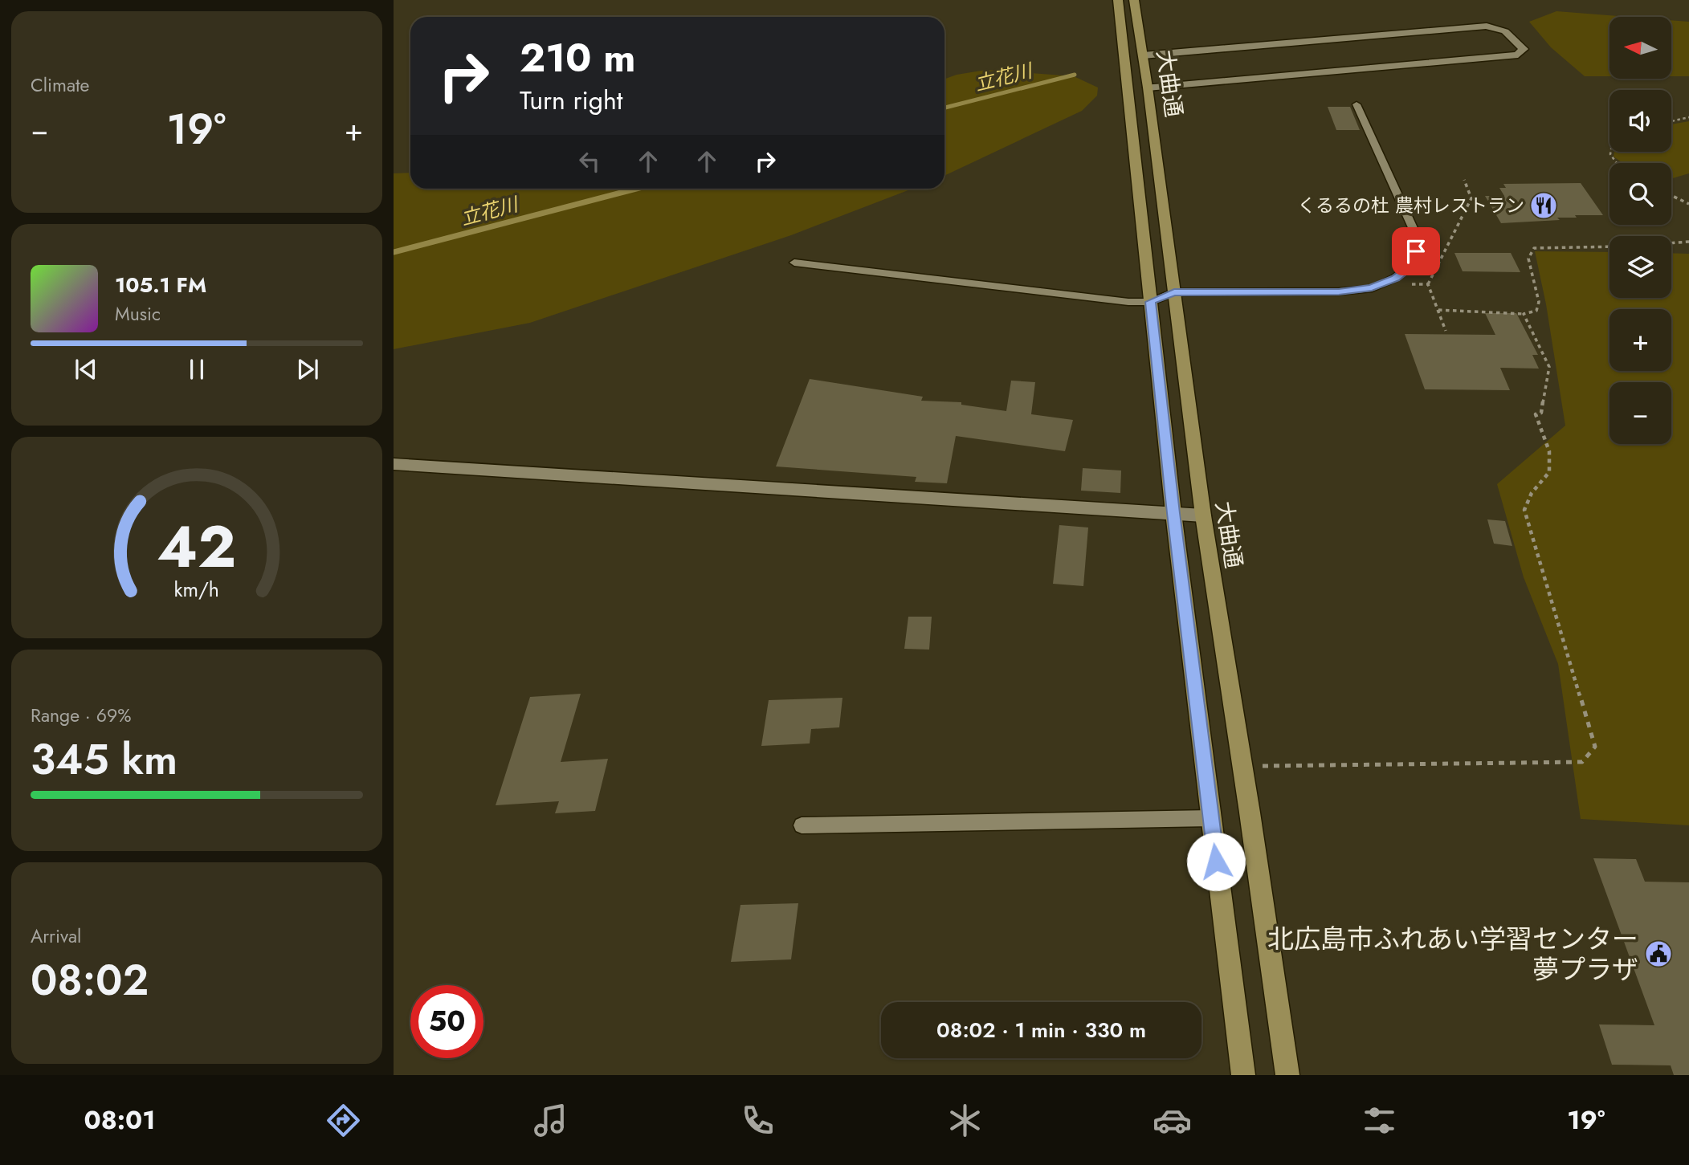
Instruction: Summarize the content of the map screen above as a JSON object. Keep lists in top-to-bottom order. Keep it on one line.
{"streets":{"main road":["大曲通"]},"water":["立花川"],"places":{"restaurant":["くるるの杜 農村レストラン"],"public building":["北広島市ふれあい学習センター 夢プラザ"]},"north":"left","page":{"tile":["Climate",["Range · 69%","345 km"],["Arrival","08:02"]],"map_buttons":["+","−"],"turn":["210 m","Turn right"],"heat":["−","19°","+"],"song":["105.1 FM","Music"],"limit":"50","trip":"08:02 · 1 min · 330 m","tabs":["08:01","19°"],"gauge":["42","km/h"]}}
